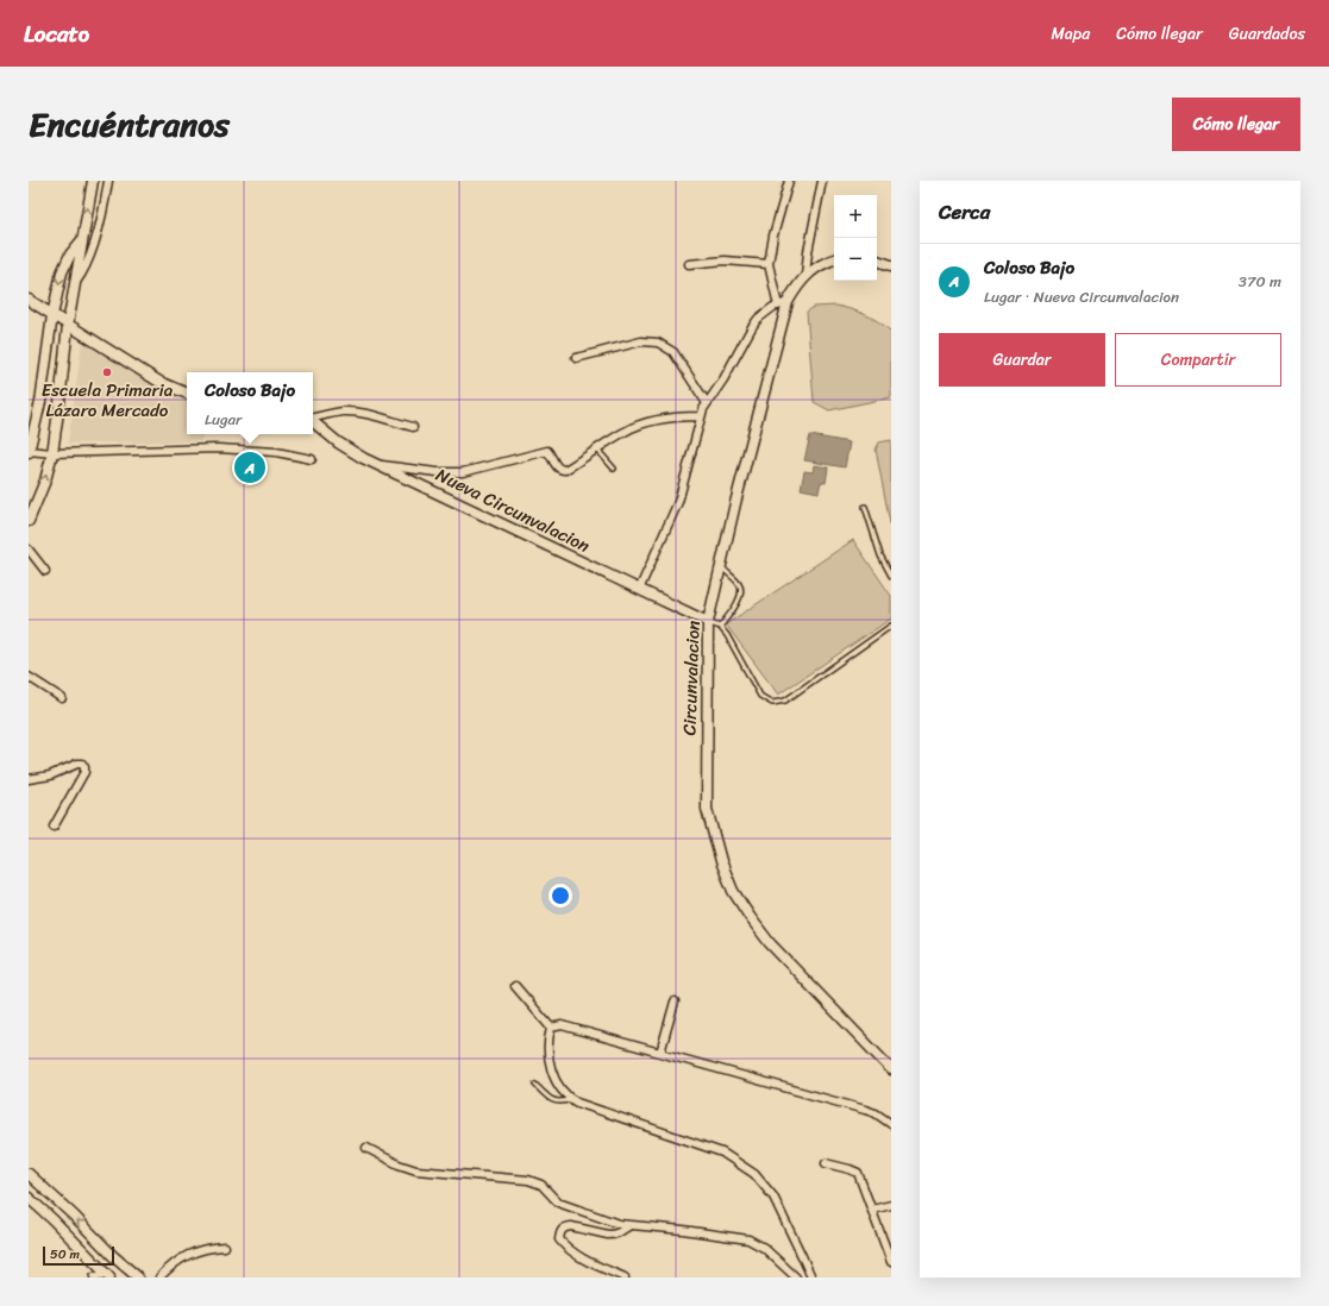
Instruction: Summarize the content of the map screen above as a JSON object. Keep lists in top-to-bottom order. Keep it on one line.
{"streets":{"street":["Nueva Circunvalacion","Circunvalacion"]},"crossings":[["Nueva Circunvalacion","Circunvalacion"]],"places":["Escuela Primaria Lázaro Mercado"],"scale_bar":"50 m","page":{"header":"Locato","nav":["Mapa","Cómo llegar","Guardados"],"title":"Encuéntranos","buttons":["Cómo llegar",["Guardar","Compartir"]],"heading":"Cerca","map_buttons":["+","−"],"list":[{"mark":"A","name":"Coloso Bajo","note":"Lugar · Nueva Circunvalacion","value":"370 m"}],"popup":["Coloso Bajo","Lugar"],"pins":"A","scale":"50 m"}}
